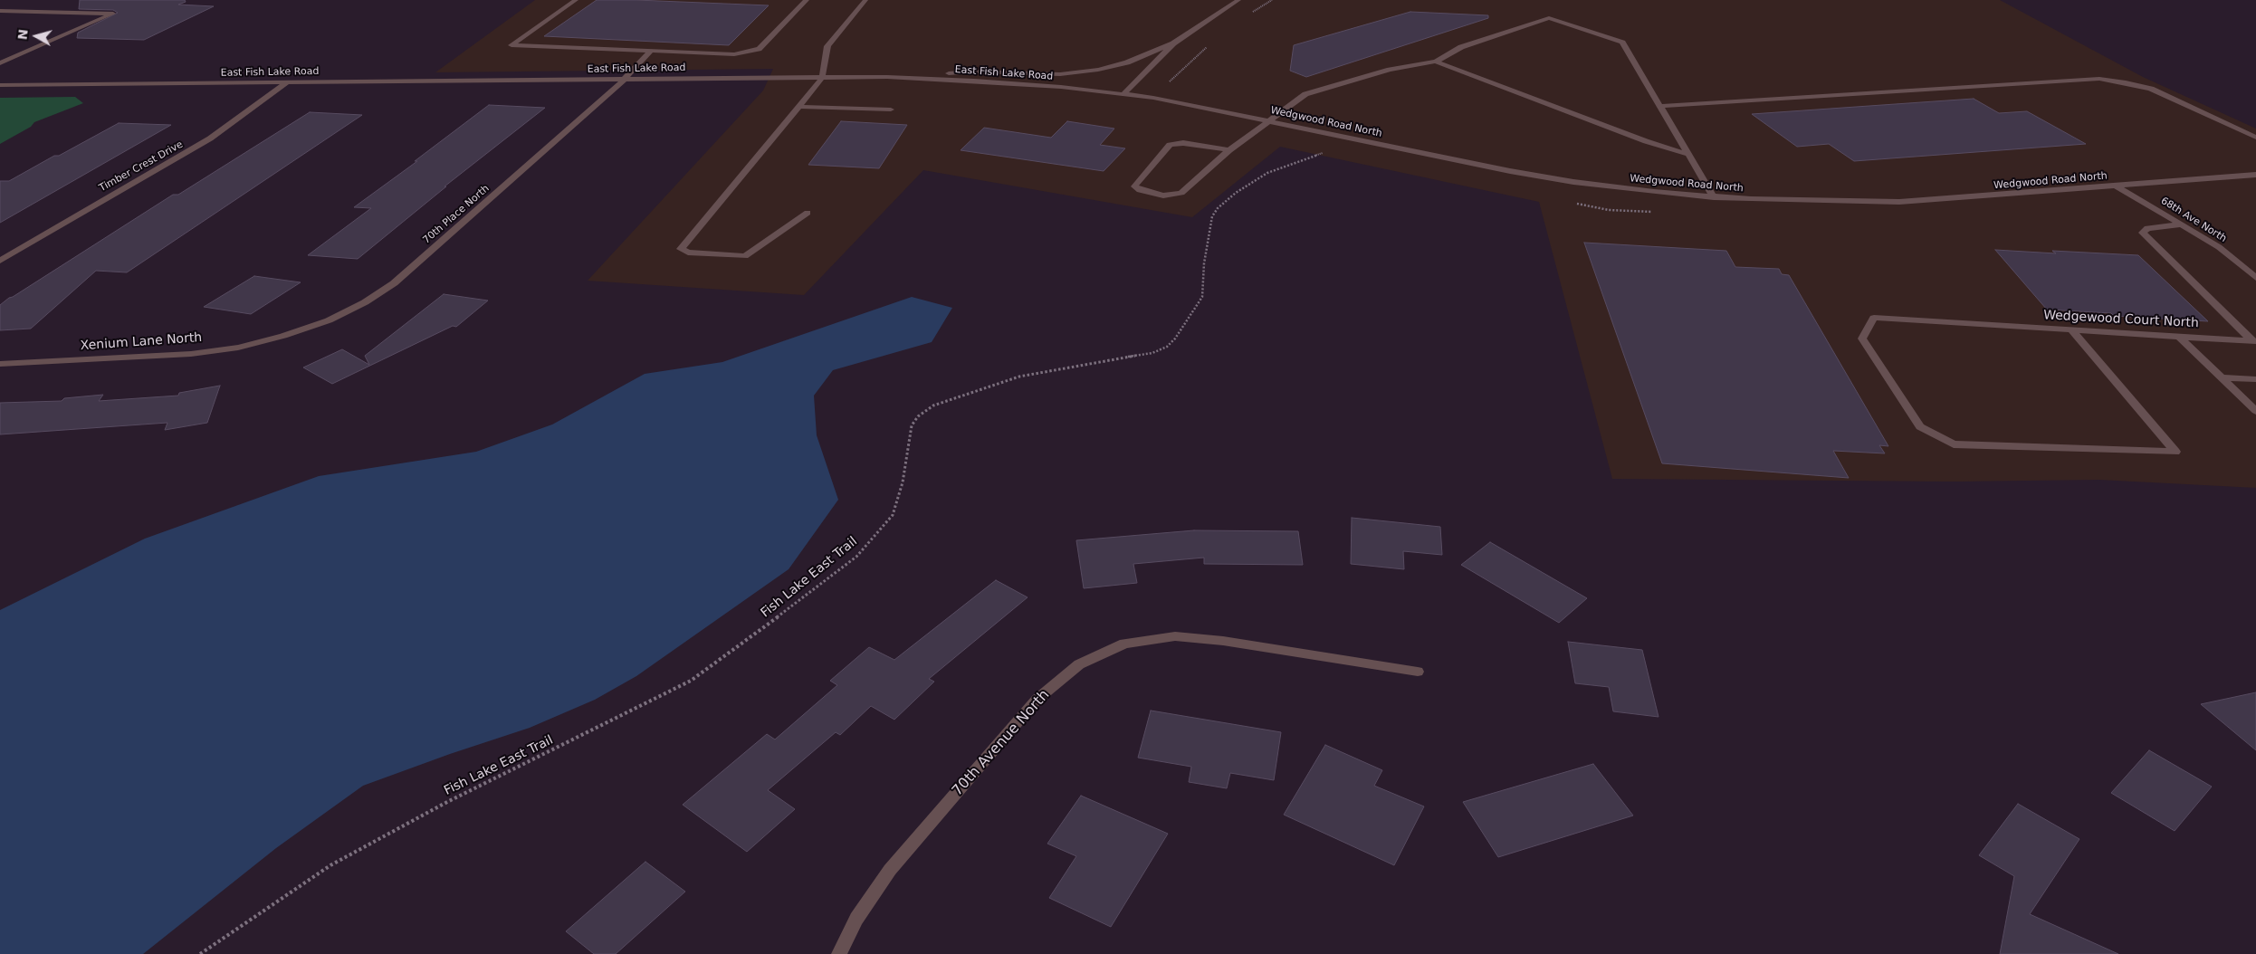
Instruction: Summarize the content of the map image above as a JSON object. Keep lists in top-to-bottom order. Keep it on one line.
{"streets":{"street":["East Fish Lake Road","Wedgwood Road North","Timber Crest Drive","70th Place North","68th Ave North","Wedgewood Court North","Xenium Lane North","70th Avenue North"],"path":["Fish Lake East Trail"]},"crossings":[["East Fish Lake Road","Wedgwood Road North"],["East Fish Lake Road","Timber Crest Drive"],["East Fish Lake Road","70th Place North"],["Wedgwood Road North","68th Ave North"],["70th Place North","Xenium Lane North"]],"north":"left"}
